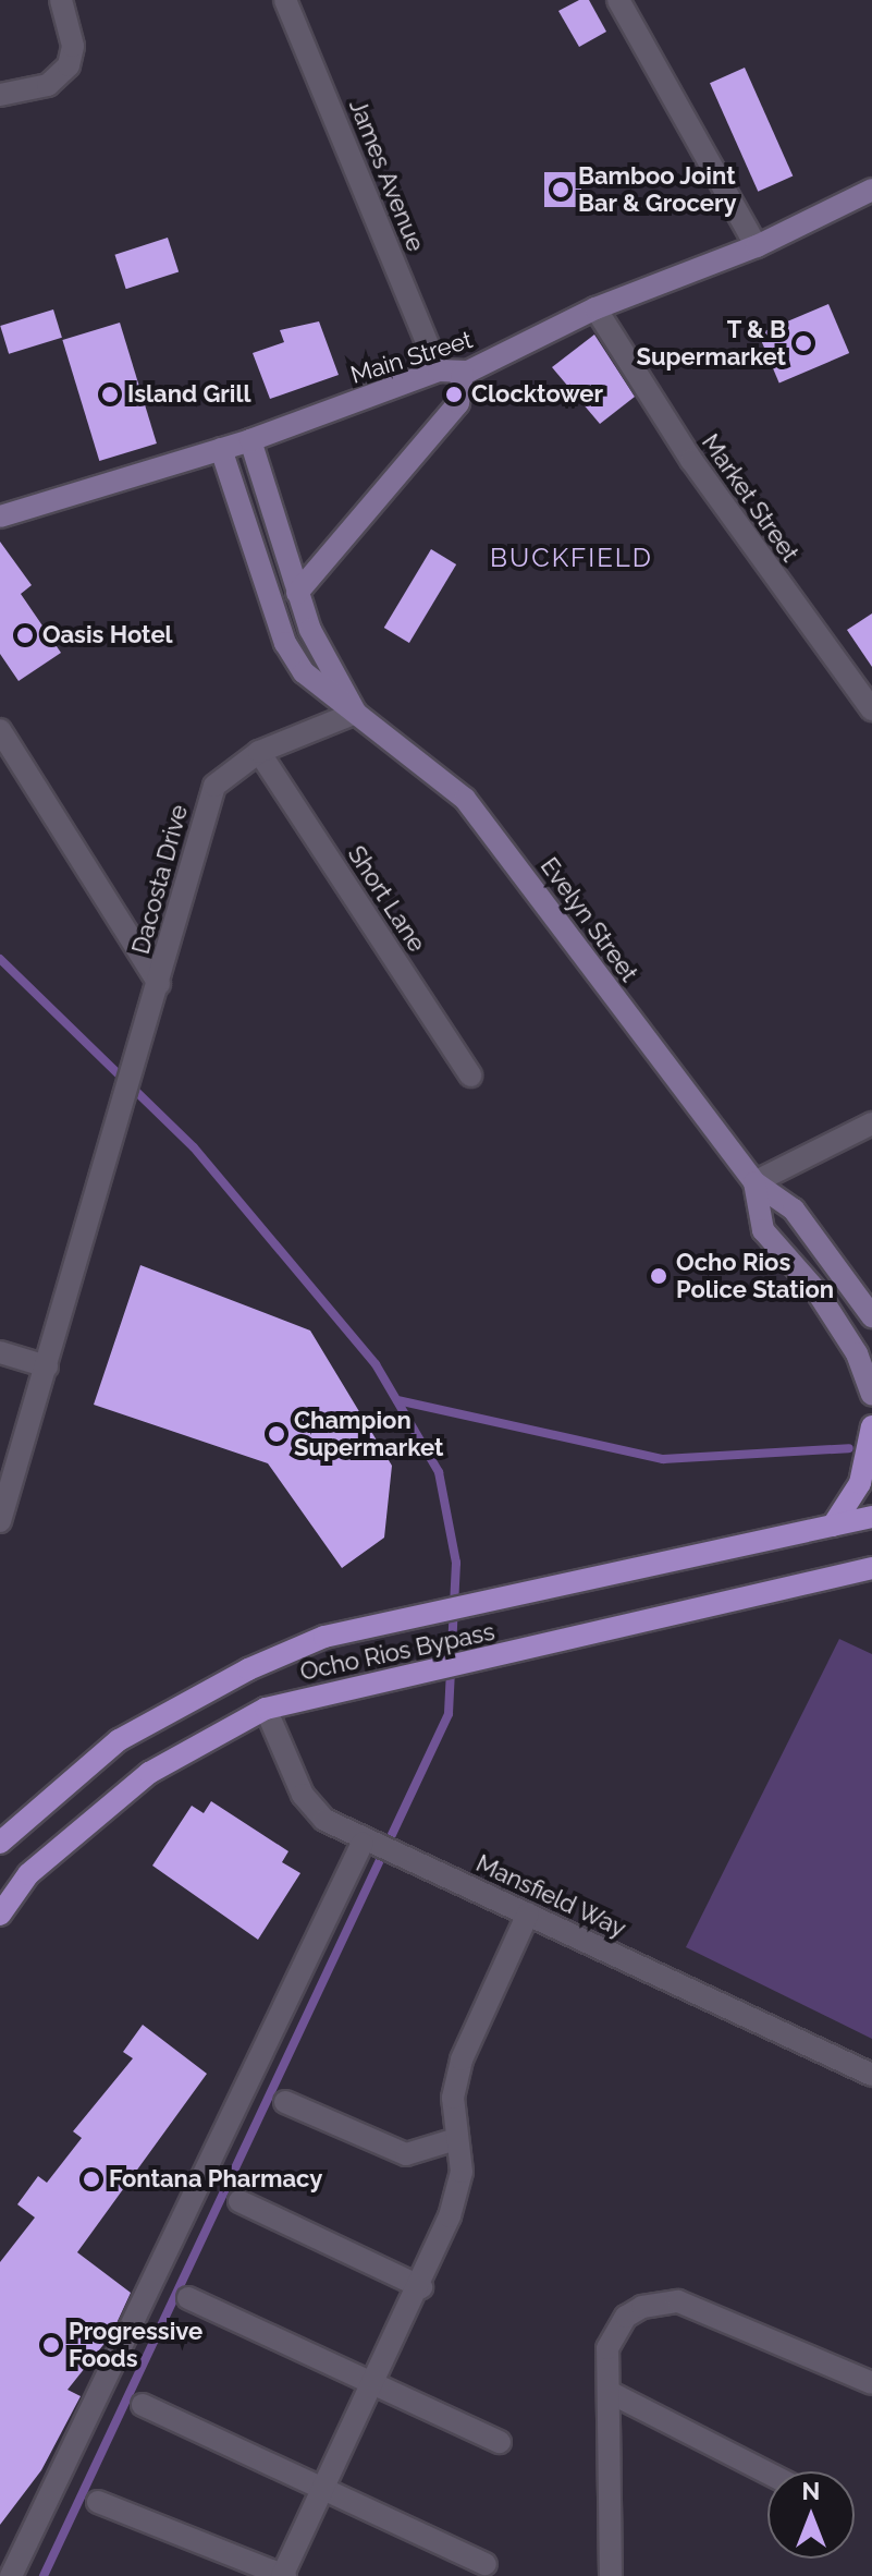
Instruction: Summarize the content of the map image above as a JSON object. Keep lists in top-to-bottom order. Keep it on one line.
{"streets":{"main road":["Ocho Rios Bypass"],"street":["James Avenue","Main Street","Market Street","Dacosta Drive","Short Lane","Evelyn Street","Mansfield Way"]},"crossings":[["James Avenue","Main Street"],["Main Street","Market Street"],["Main Street","Evelyn Street"],["Dacosta Drive","Short Lane"],["Dacosta Drive","Evelyn Street"],["Ocho Rios Bypass","Mansfield Way"]],"districts":["BUCKFIELD"],"places":["Bamboo Joint Bar & Grocery","T & B Supermarket","Island Grill","Clocktower","Oasis Hotel","Ocho Rios Police Station","Champion Supermarket","Fontana Pharmacy","Progressive Foods"],"north":"top"}
